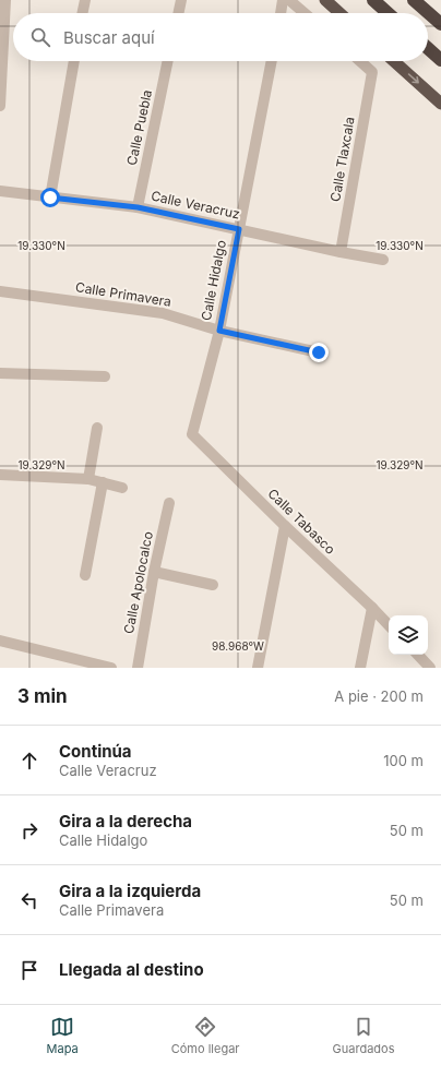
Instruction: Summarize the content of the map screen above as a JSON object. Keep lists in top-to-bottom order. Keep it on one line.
{"streets":{"street":["Calle Puebla","Calle Tlaxcala","Calle Veracruz","Calle Hidalgo","Calle Primavera","Calle Tabasco","Calle Apolocalco"]},"crossings":[["Calle Puebla","Calle Veracruz"],["Calle Tlaxcala","Calle Veracruz"],["Calle Veracruz","Calle Hidalgo"],["Calle Hidalgo","Calle Primavera"],["Calle Hidalgo","Calle Tabasco"]],"page":{"search":"Buscar aquí","heading":["3 min","A pie · 200 m"],"list":[["Continúa","Calle Veracruz","100 m"],["Gira a la derecha","Calle Hidalgo","50 m"],["Gira a la izquierda","Calle Primavera","50 m"],"Llegada al destino"],"nav":["Mapa","Cómo llegar","Guardados"]},"coordinates":["19.330°N","19.329°N","98.968°W"]}
